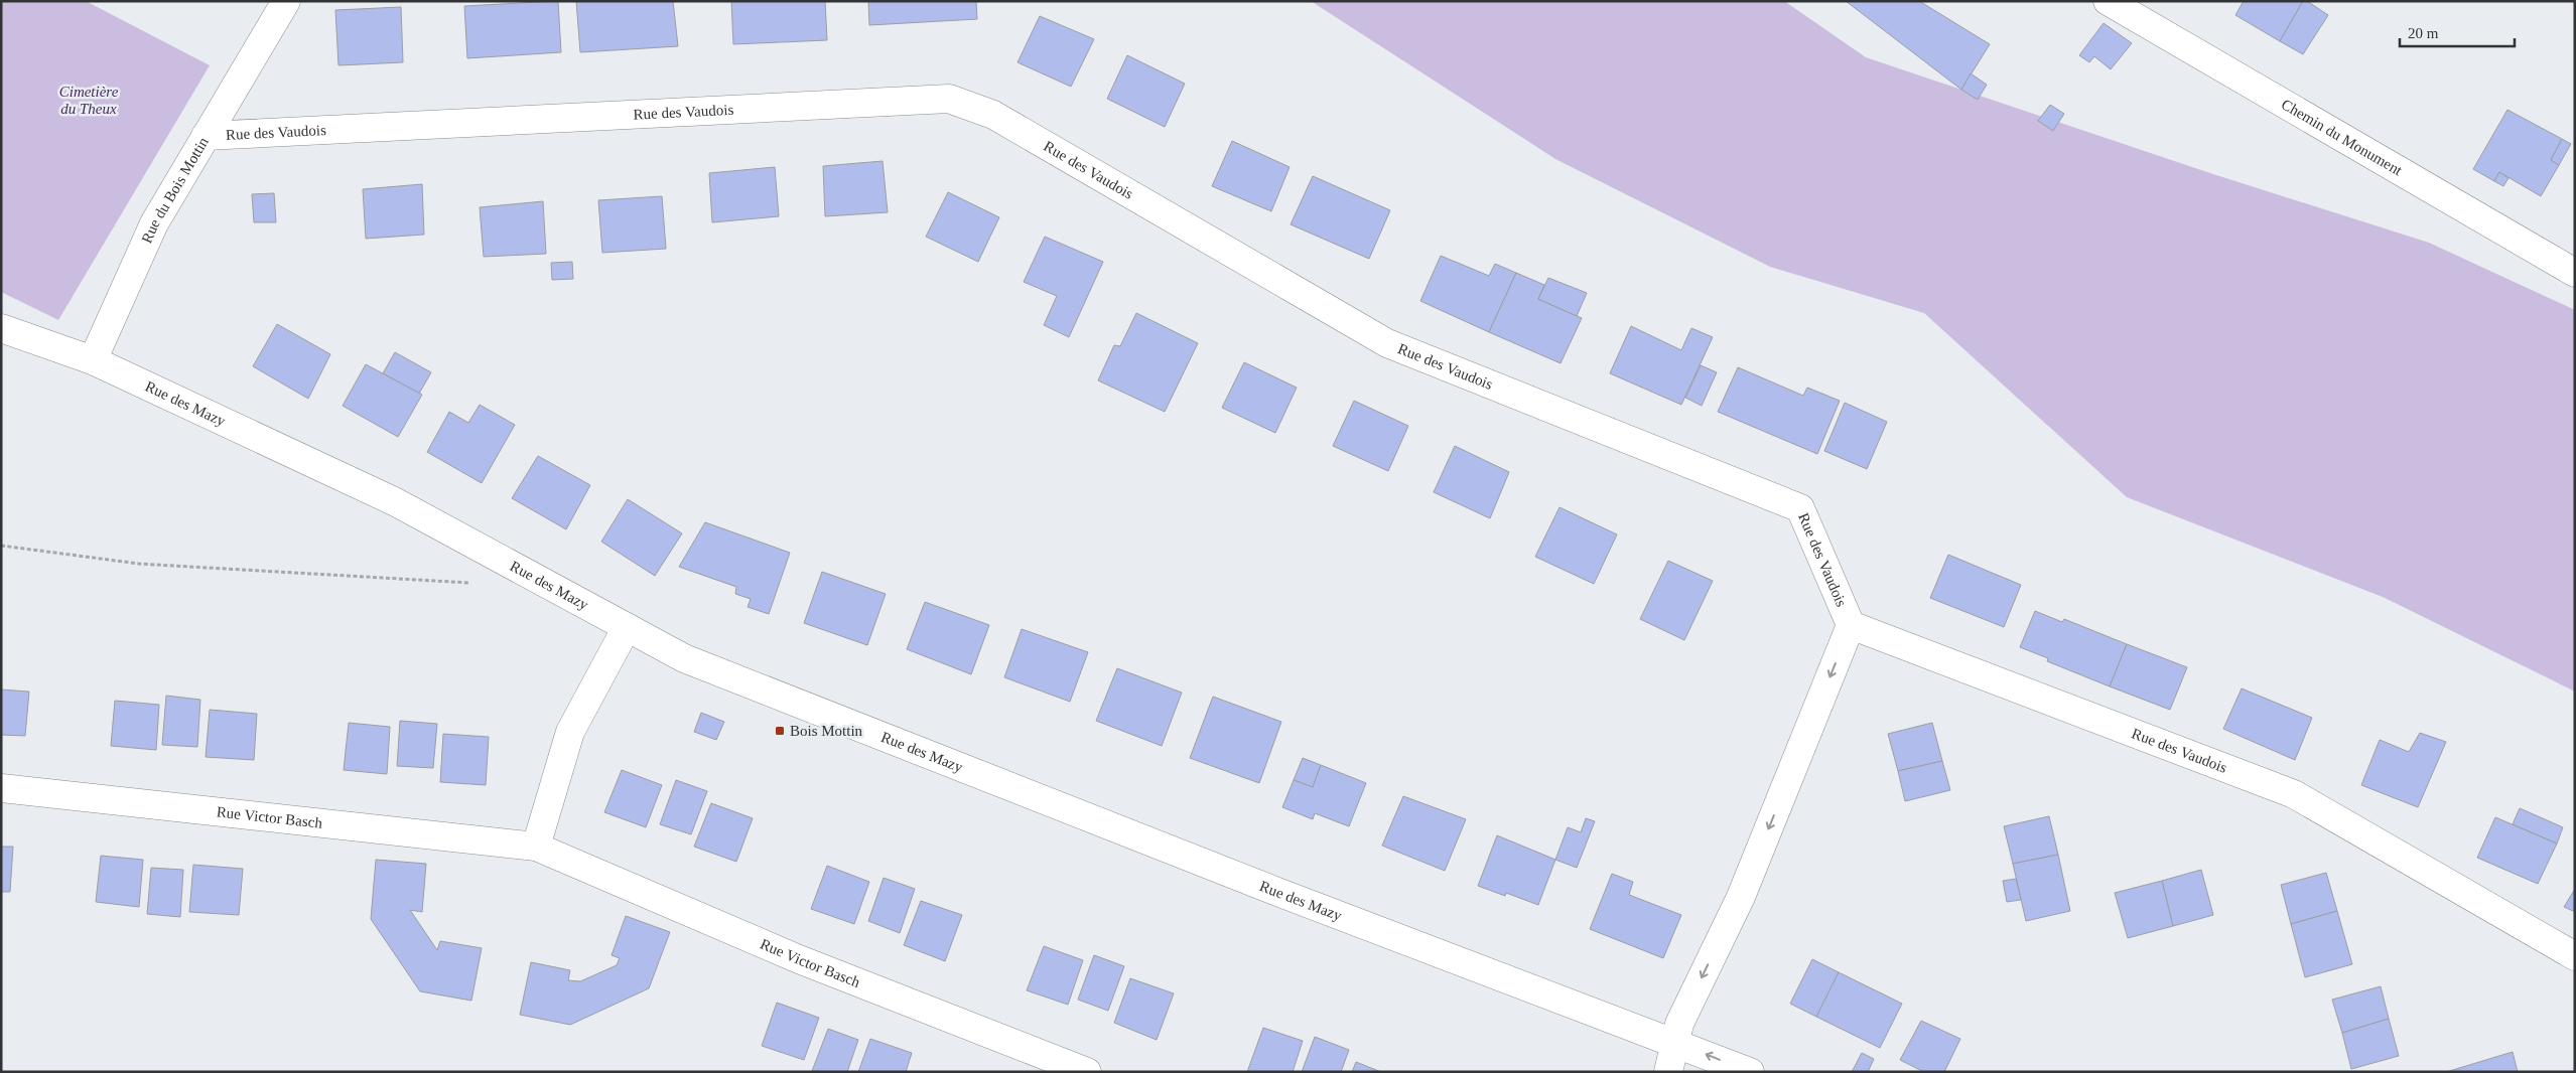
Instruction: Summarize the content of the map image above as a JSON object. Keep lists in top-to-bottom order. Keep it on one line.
{"streets":{"street":["Rue des Vaudois","Chemin du Monument","Rue du Bois Mottin","Rue des Mazy","Rue Victor Basch"]},"crossings":[["Rue des Vaudois","Rue du Bois Mottin"],["Rue du Bois Mottin","Rue des Mazy"]],"parks":["Cimetière du Theux"],"places":{"transit":["Bois Mottin"]},"scale_bar":"20 m"}
